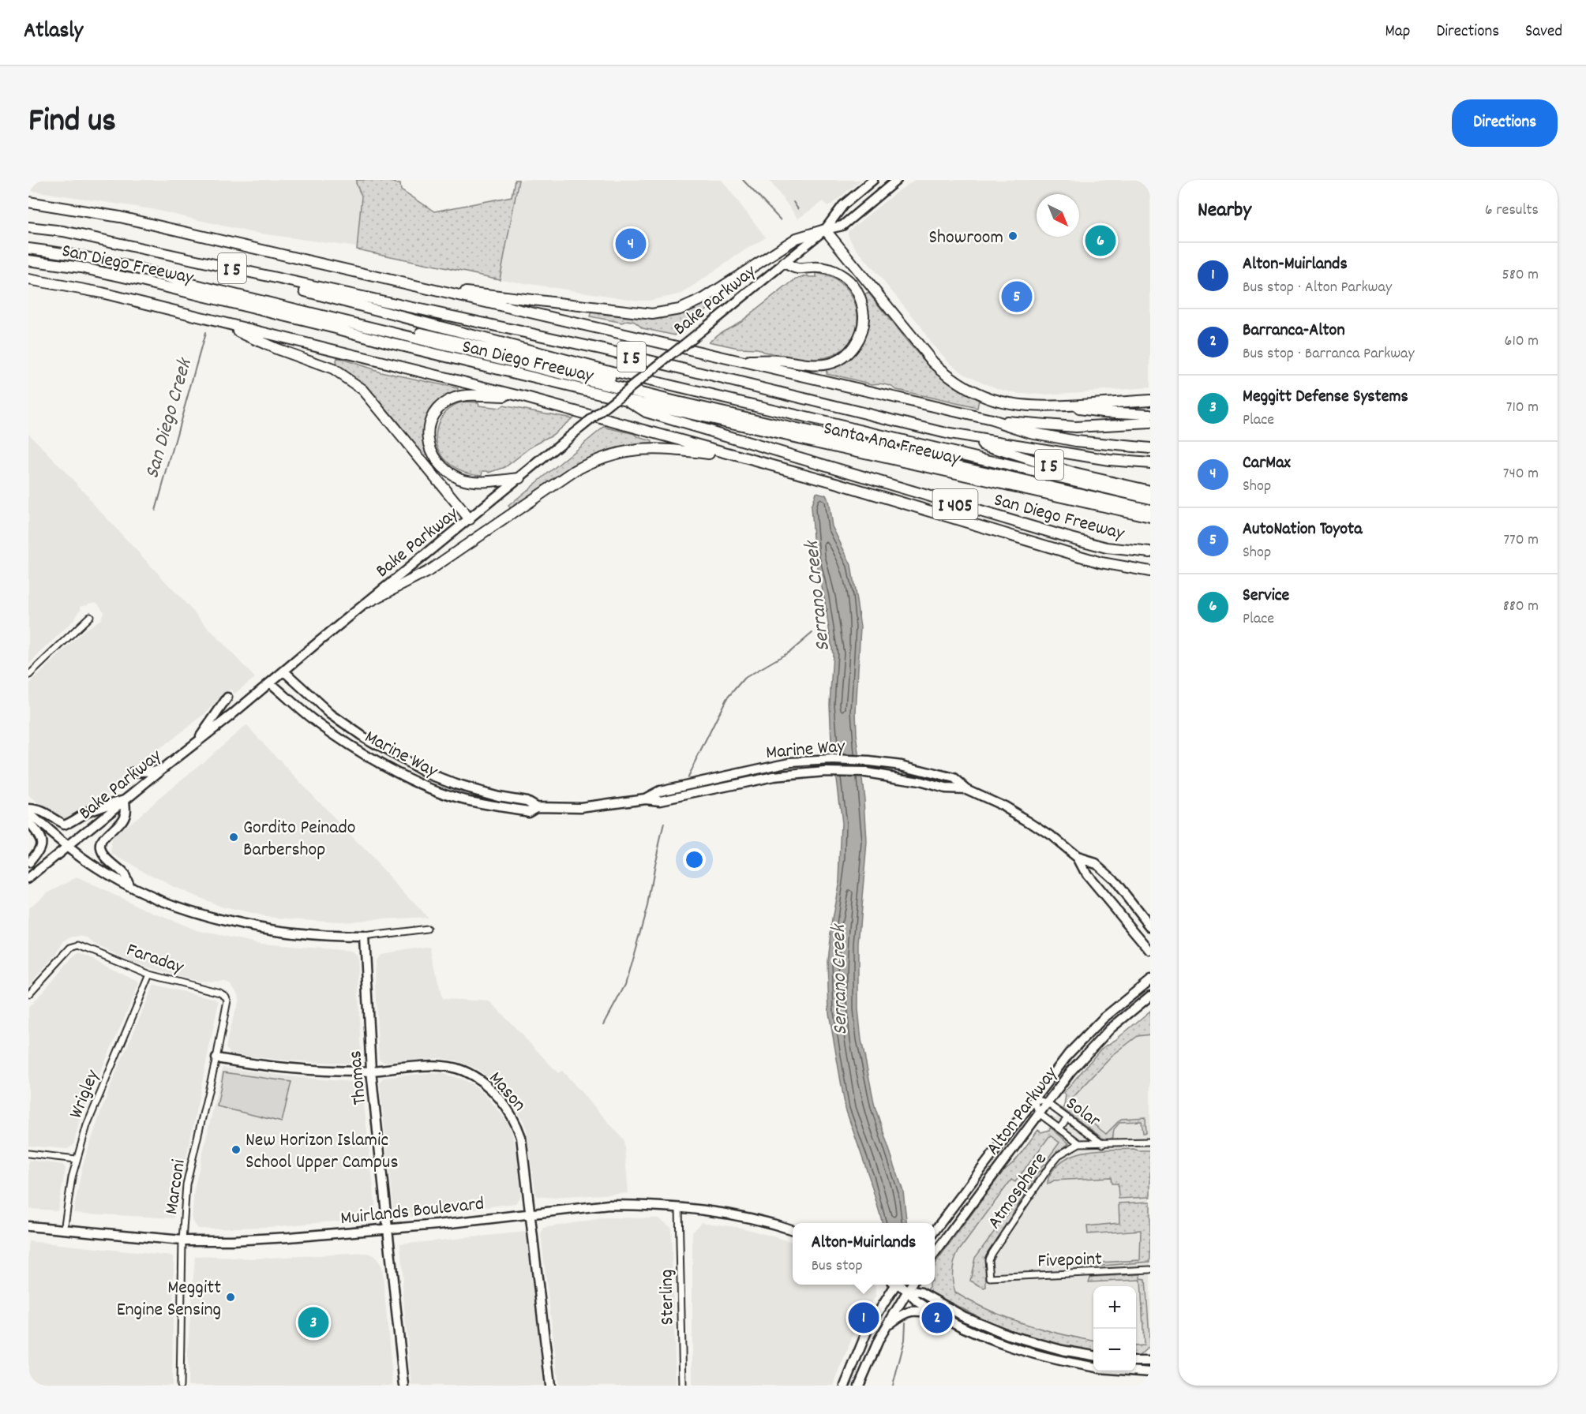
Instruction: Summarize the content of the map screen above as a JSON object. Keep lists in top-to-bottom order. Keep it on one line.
{"streets":{"highway":["San Diego Freeway","I 5","Santa Ana Freeway","I 405"],"main road":["Bake Parkway","Marine Way","Thomas","Mason","Alton Parkway","Muirlands Boulevard"],"street":["Faraday","Wrigley","Solar","Marconi","Atmosphere","Fivepoint","Sterling"]},"crossings":[["San Diego Freeway","Santa Ana Freeway"],["Bake Parkway","Marine Way"],["Faraday","Wrigley"],["Faraday","Marconi"],["Thomas","Mason"],["Thomas","Muirlands Boulevard"],["Mason","Marconi"],["Mason","Muirlands Boulevard"],["Wrigley","Muirlands Boulevard"],["Alton Parkway","Solar"],["Solar","Atmosphere"],["Marconi","Muirlands Boulevard"],["Atmosphere","Fivepoint"],["Muirlands Boulevard","Sterling"]],"water":["San Diego Creek","Serrano Creek"],"places":["Showroom","Gordito Peinado Barbershop","New Horizon Islamic School Upper Campus","Meggitt Engine Sensing"],"north":"bottom right","page":{"header":"Atlasly","nav":["Map","Directions","Saved"],"title":"Find us","buttons":"Directions","heading":["Nearby","6 results"],"pins":["6","4","5","1","2","3"],"list":[{"mark":"1","name":"Alton-Muirlands","note":"Bus stop · Alton Parkway","value":"580 m"},{"mark":"2","name":"Barranca-Alton","note":"Bus stop · Barranca Parkway","value":"610 m"},{"mark":"3","name":"Meggitt Defense Systems","note":"Place","value":"710 m"},{"mark":"4","name":"CarMax","note":"Shop","value":"740 m"},{"mark":"5","name":"AutoNation Toyota","note":"Shop","value":"770 m"},{"mark":"6","name":"Service","note":"Place","value":"880 m"}],"popup":["Alton-Muirlands","Bus stop"],"map_buttons":["+","−"]}}
